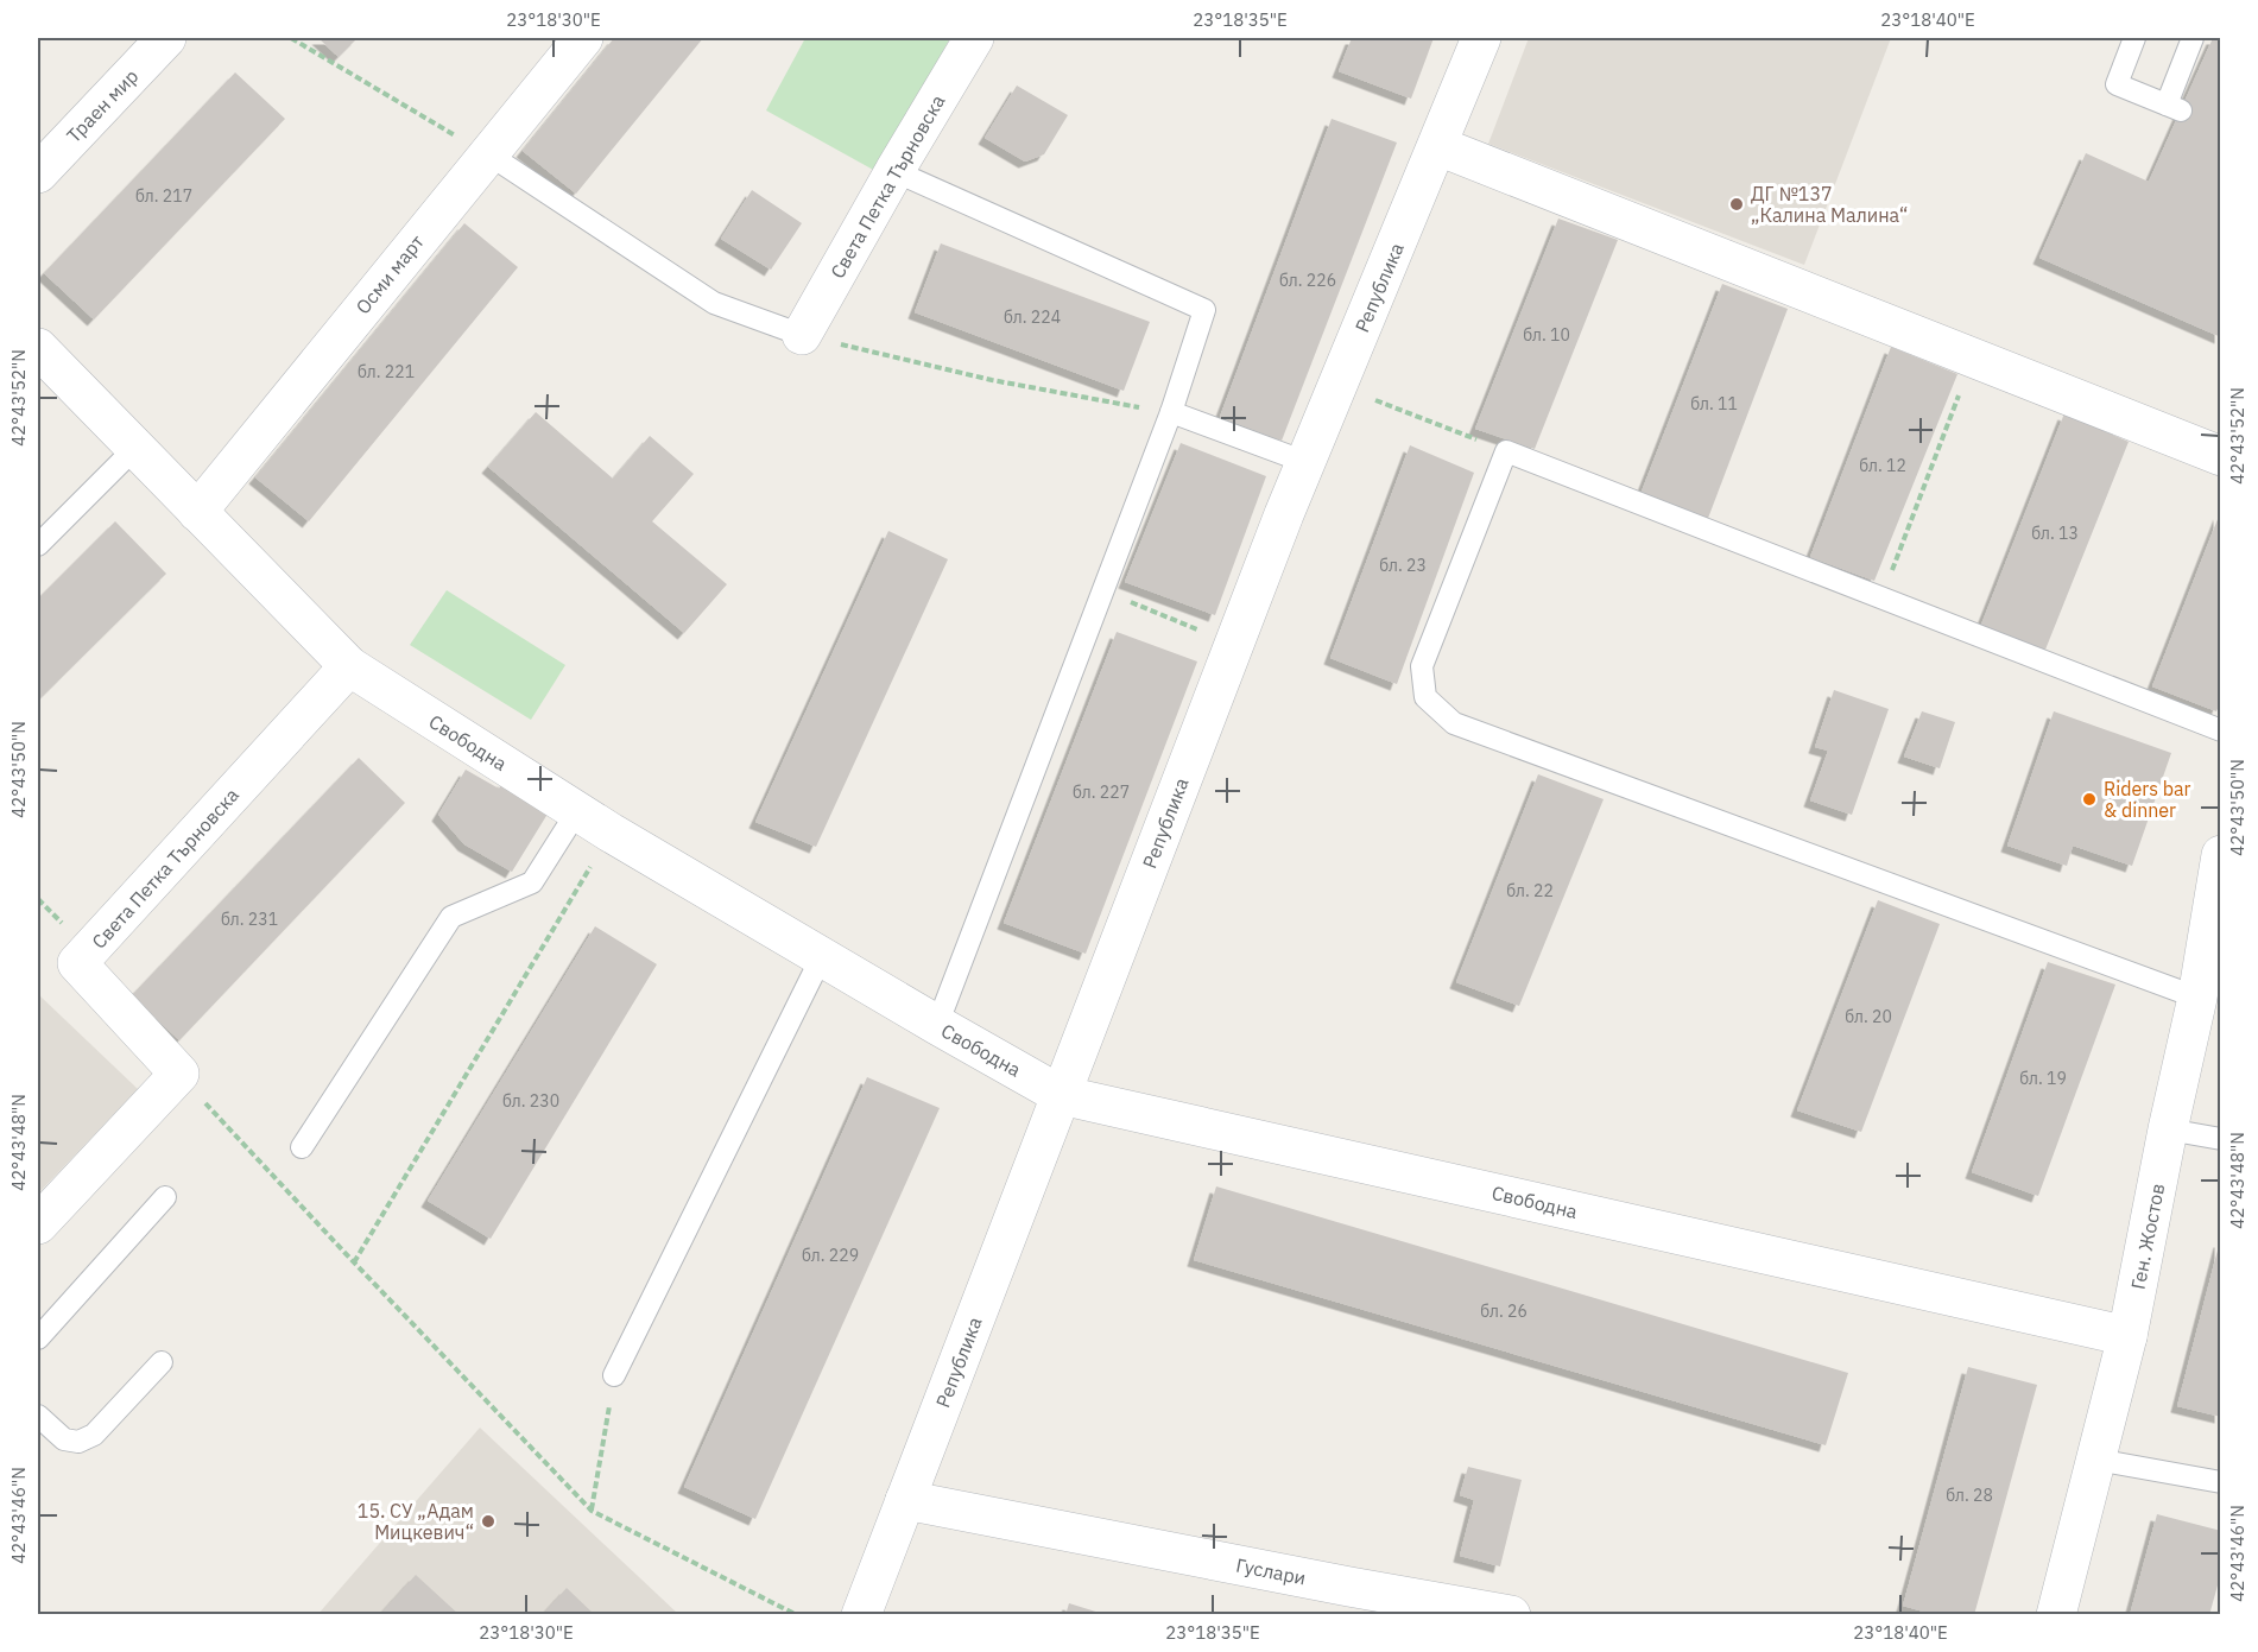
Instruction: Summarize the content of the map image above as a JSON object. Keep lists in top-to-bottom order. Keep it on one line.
{"streets":{"street":["Траен мир","Света Петка Търновска","Осми март","Република","Свободна","Ген. Жостов","Гуслари"]},"crossings":[["Света Петка Търновска","Свободна"],["Осми март","Свободна"],["Република","Свободна"],["Република","Гуслари"],["Свободна","Ген. Жостов"]],"places":["ДГ №137 „Калина Малина“","Riders bar & dinner","15. СУ „Адам Мицкевич“"],"house_numbers":["бл. 217","бл. 226","бл. 224","бл. 10","бл. 221","бл. 11","бл. 12","бл. 13","бл. 23","бл. 227","бл. 22","бл. 231","бл. 20","бл. 19","бл. 230","бл. 229","бл. 26","бл. 28"],"coordinates":["23°18'30\"E","23°18'35\"E","23°18'40\"E","42°43'52\"N","42°43'50\"N","42°43'48\"N","42°43'46\"N"]}
